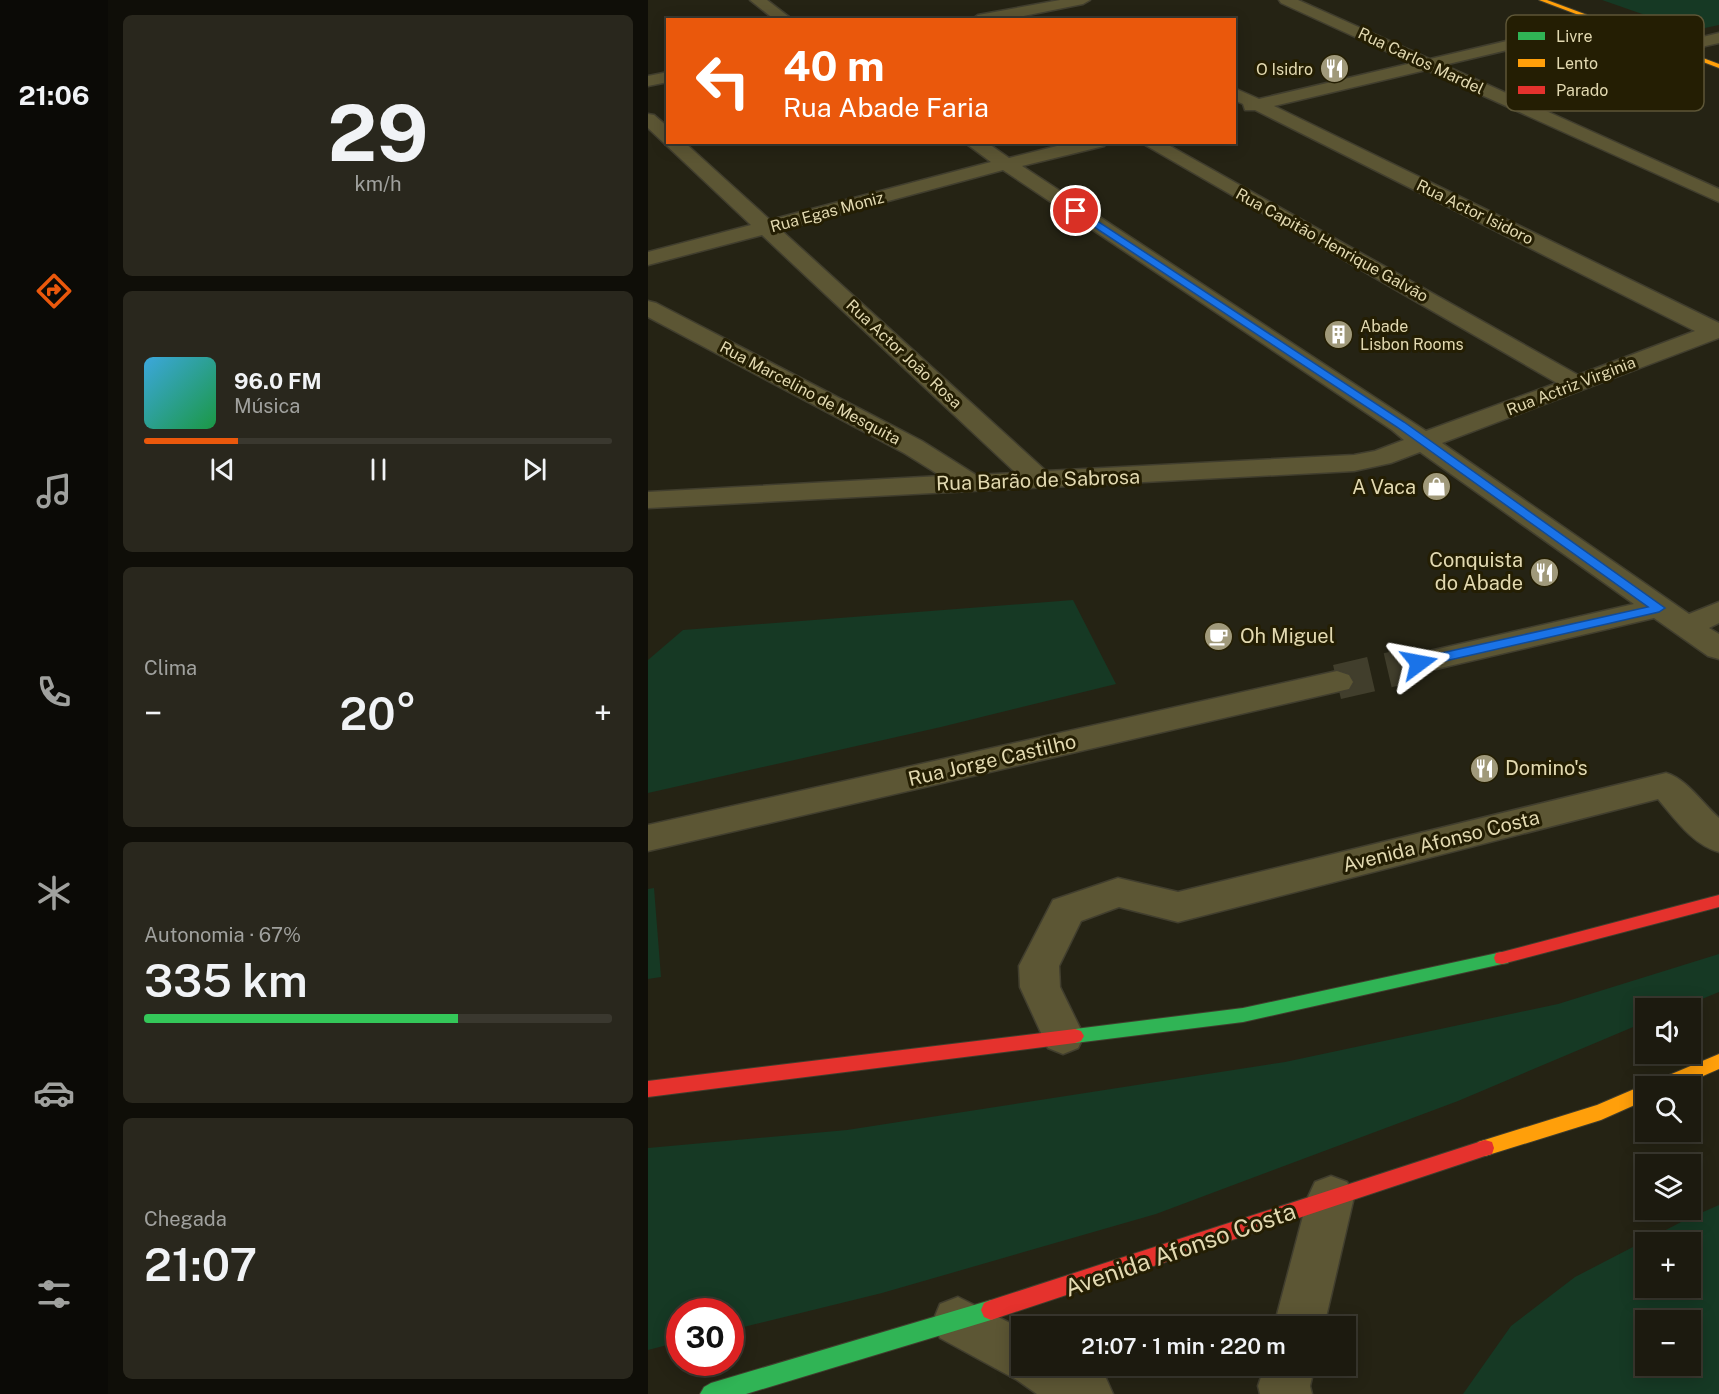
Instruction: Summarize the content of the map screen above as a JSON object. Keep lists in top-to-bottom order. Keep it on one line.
{"streets":{"main road":["Avenida Afonso Costa"],"street":["Rua Carlos Mardel","Rua Egas Moniz","Rua Actor Isidoro","Rua Capitão Henrique Galvão","Rua Actor João Rosa","Rua Actriz Virginia","Rua Marcelino de Mesquita","Rua Barão de Sabrosa","Rua Jorge Castilho"]},"crossings":[["Rua Egas Moniz","Rua Actor João Rosa"],["Rua Actor Isidoro","Rua Actriz Virginia"],["Rua Capitão Henrique Galvão","Rua Actriz Virginia"],["Rua Actor João Rosa","Rua Barão de Sabrosa"],["Rua Actriz Virginia","Rua Barão de Sabrosa"],["Rua Marcelino de Mesquita","Rua Barão de Sabrosa"]],"places":{"restaurant":["O Isidro","Conquista do Abade","Domino's"],"building":["Abade Lisbon Rooms"],"shop":["A Vaca"],"cafe":["Oh Miguel"]},"legend":["Livre","Lento","Parado"],"page":{"tabs":"21:06","tile":[["29","km/h"],"Clima",["Autonomia · 67%","335 km"],["Chegada","21:07"]],"turn":["40 m","Rua Abade Faria"],"song":["96.0 FM","Música"],"heat":["−","20°","+"],"map_buttons":["+","−"],"limit":"30","trip":"21:07 · 1 min · 220 m"}}
